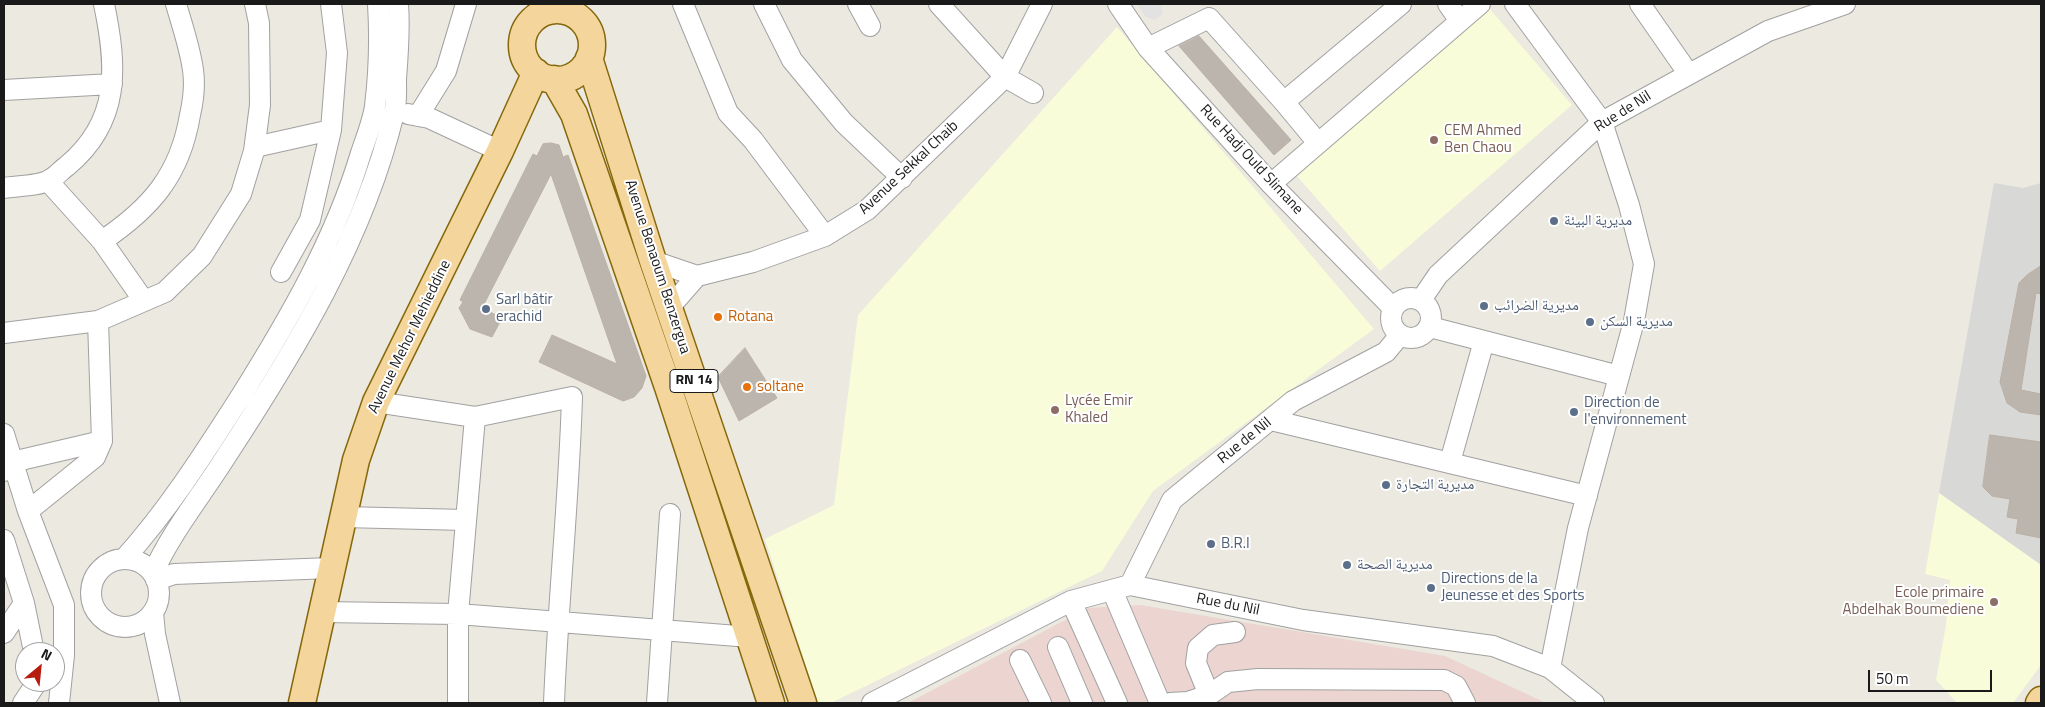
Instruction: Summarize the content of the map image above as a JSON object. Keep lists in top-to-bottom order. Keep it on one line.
{"streets":{"main road":["Avenue Benaoum Benzergua","Avenue Mehor Mehieddine","RN 14"],"street":["Rue de Nil","Rue Hadj Ould Slimane","Avenue Sekkal Chaib","Rue du Nil"]},"crossings":[["Rue de Nil","Rue Hadj Ould Slimane"],["Rue de Nil","Rue du Nil"],["Avenue Benaoum Benzergua","Avenue Mehor Mehieddine"]],"places":["CEM Ahmed Ben Chaou","مديرية البيئة","مديرية الضرائب","Sarl bâtir erachid","Rotana","مديرية السكن","soltane","Lycée Emir Khaled","Direction de l'environnement","مديرية التجارة","B.R.I","مديرية الصحة","Directions de la Jeunesse et des Sports","Ecole primaire Abdelhak Boumediene"],"scale_bar":"50 m","north":"top right"}
